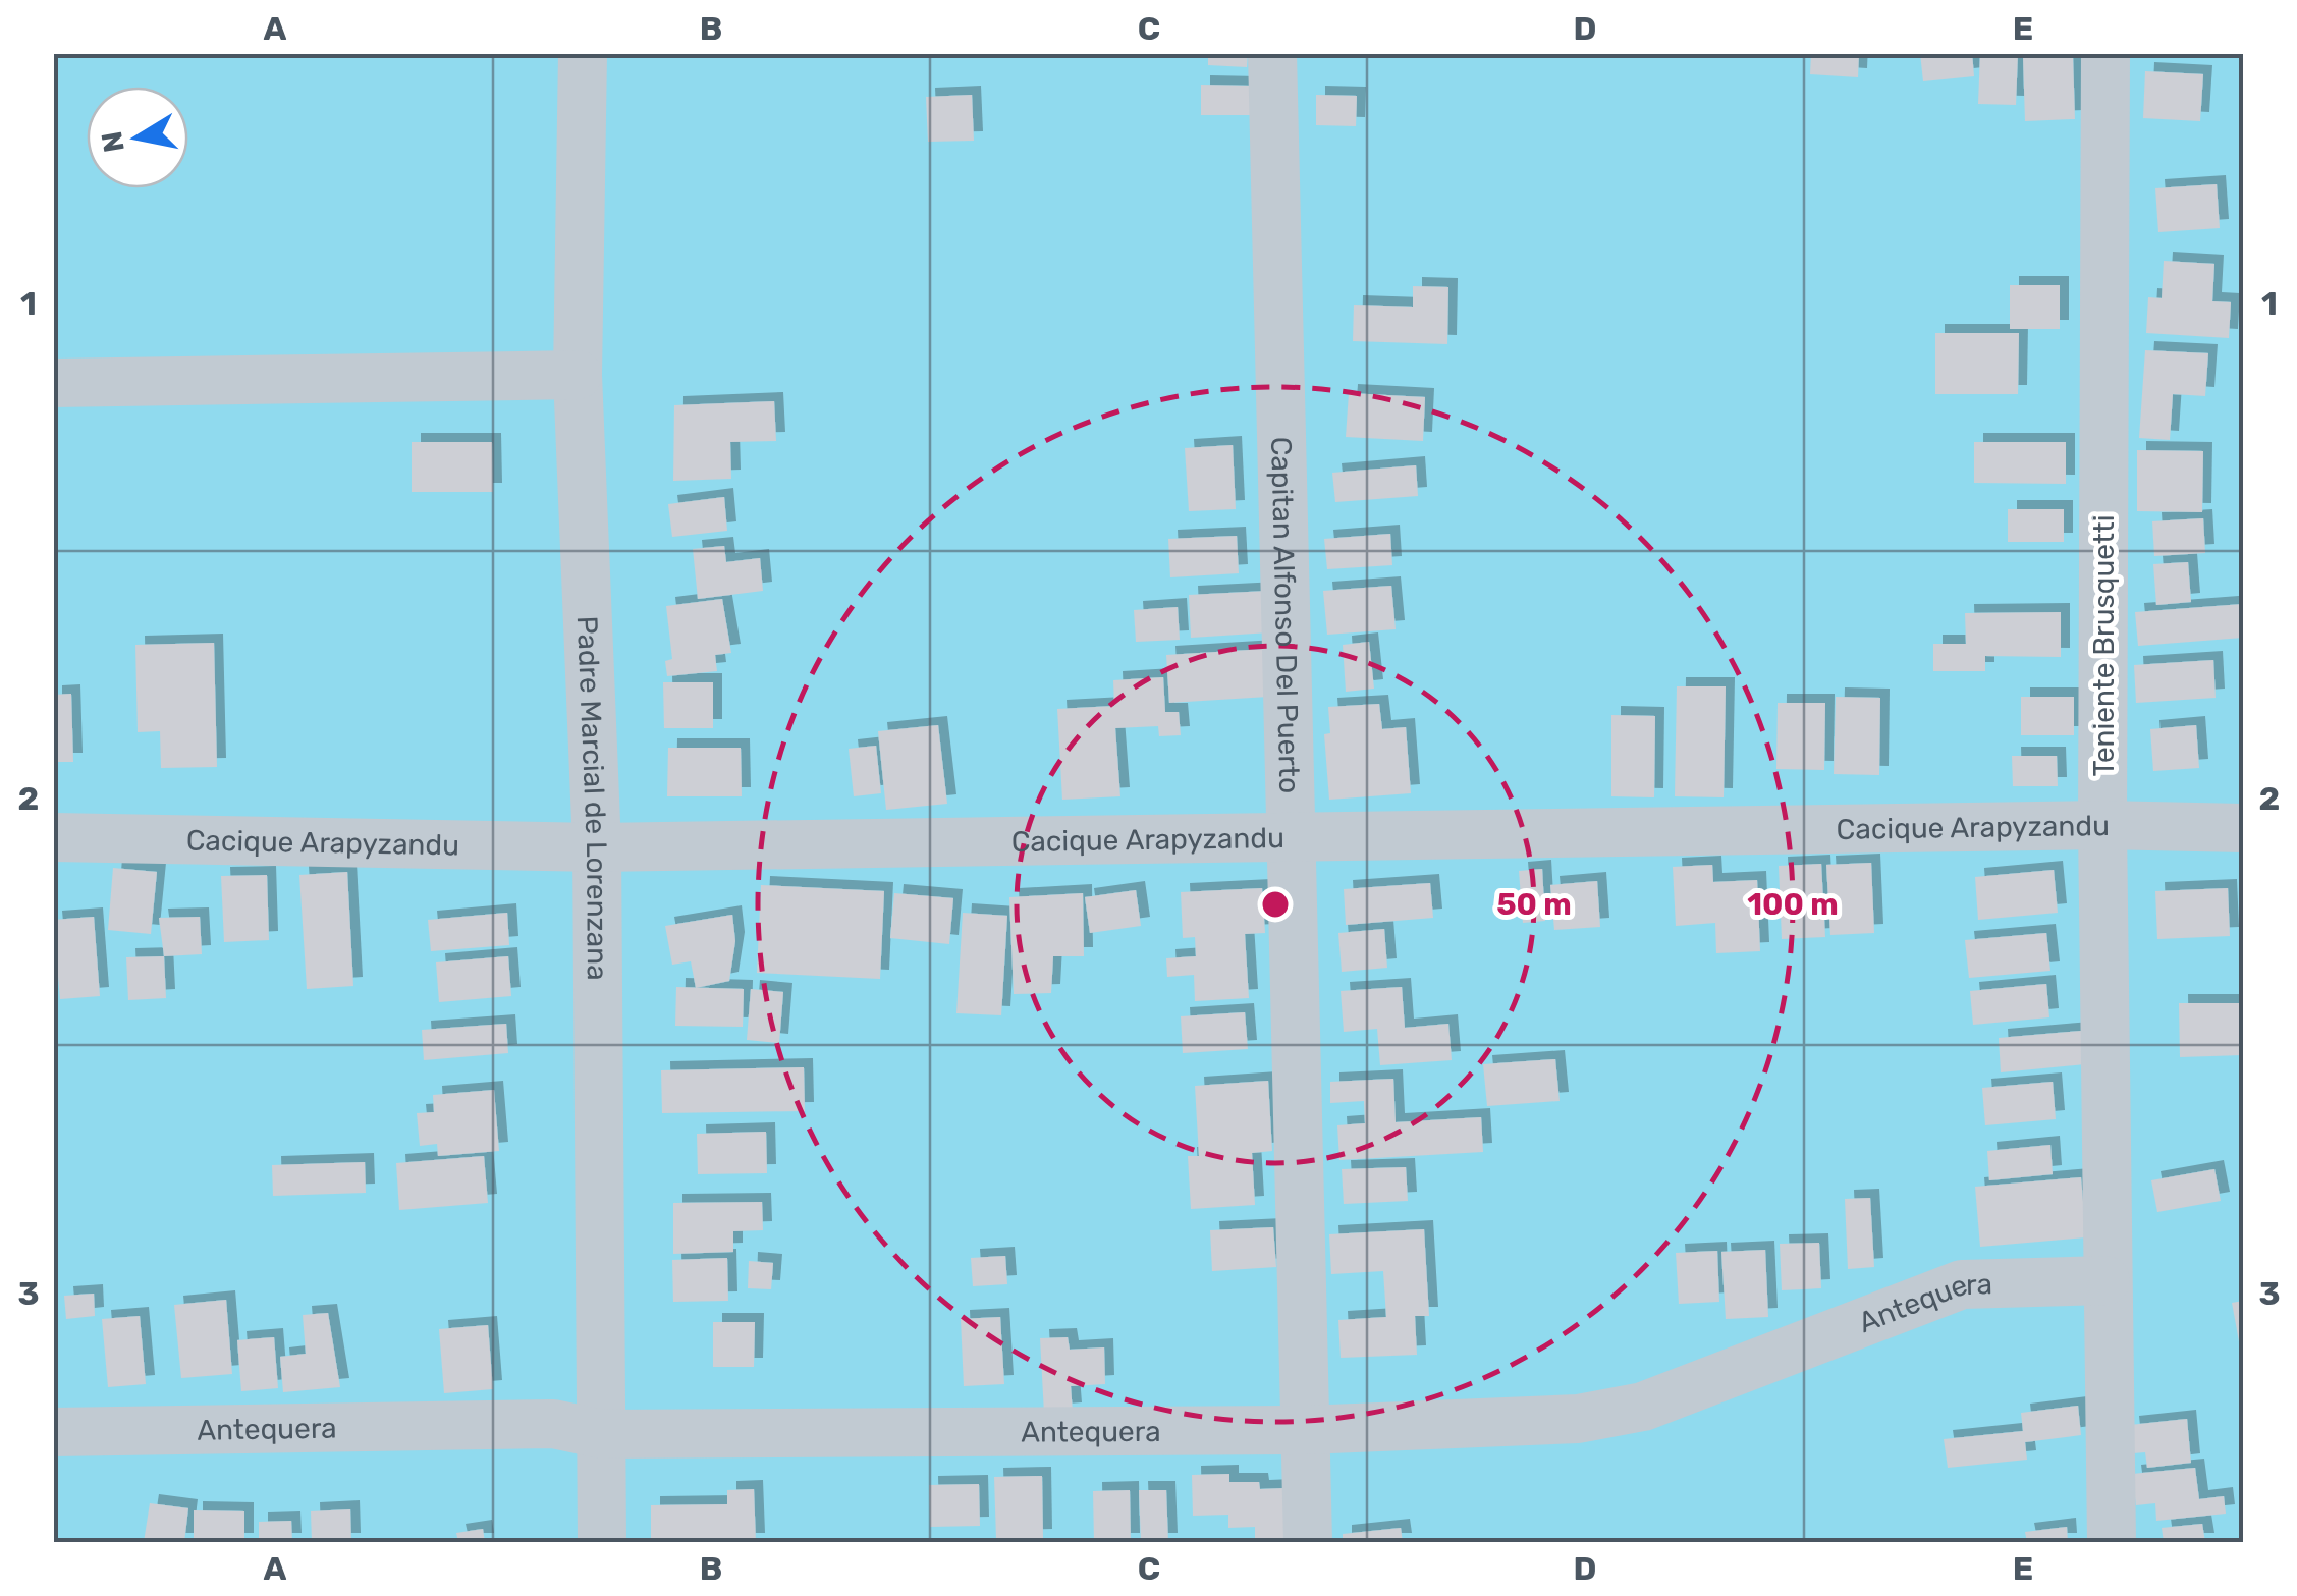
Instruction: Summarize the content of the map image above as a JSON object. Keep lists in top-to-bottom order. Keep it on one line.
{"streets":{"street":["Capitan Alfonso Del Puerto","Teniente Brusquetti","Padre Marcial de Lorenzana","Cacique Arapyzandu","Antequera"]},"crossings":[["Capitan Alfonso Del Puerto","Cacique Arapyzandu"],["Capitan Alfonso Del Puerto","Antequera"],["Teniente Brusquetti","Cacique Arapyzandu"],["Teniente Brusquetti","Antequera"],["Padre Marcial de Lorenzana","Cacique Arapyzandu"],["Padre Marcial de Lorenzana","Antequera"]],"north":"left","grid":{"columns":["A","B","C","D","E"],"rows":["1","2","3"]},"rings":["50 m","100 m"]}
